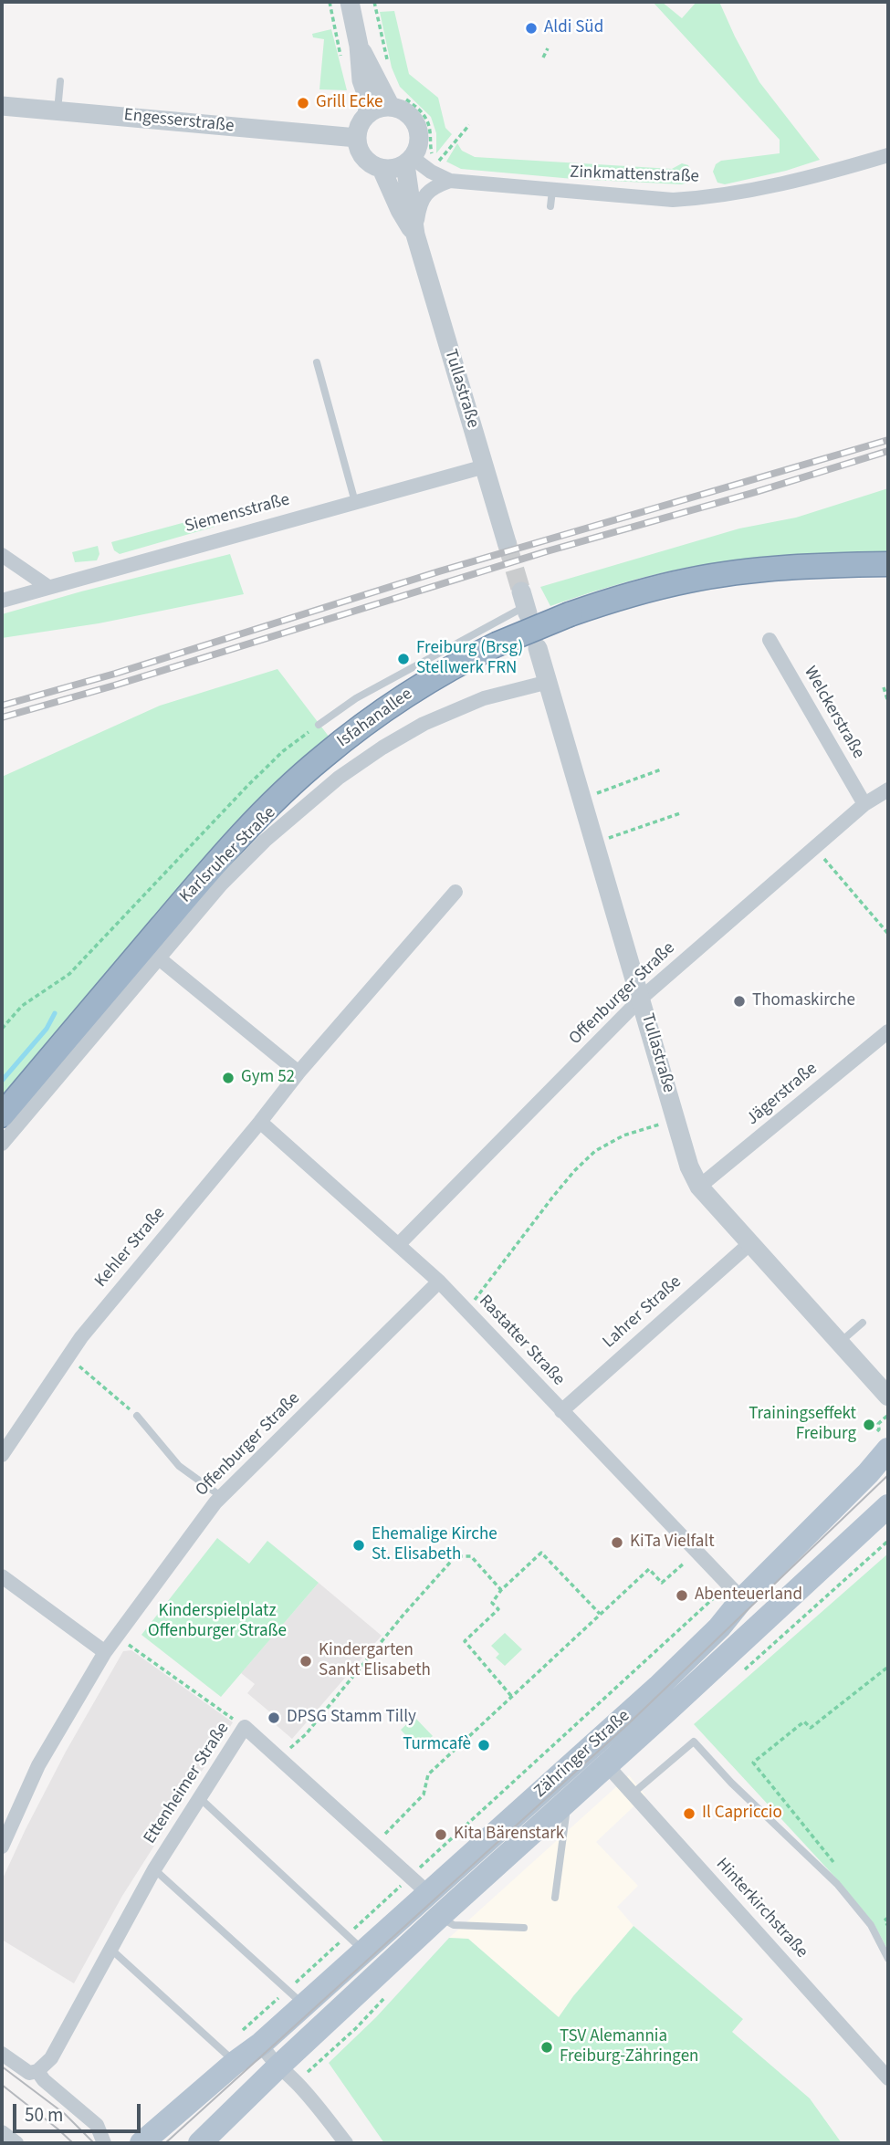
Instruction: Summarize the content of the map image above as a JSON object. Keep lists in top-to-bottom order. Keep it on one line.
{"streets":{"highway":["Isfahanallee"],"main road":["Zähringer Straße"],"street":["Engesserstraße","Zinkmattenstraße","Tullastraße","Siemensstraße","Welckerstraße","Karlsruher Straße","Offenburger Straße","Jägerstraße","Kehler Straße","Lahrer Straße","Rastatter Straße","Ettenheimer Straße","Hinterkirchstraße"]},"crossings":[["Engesserstraße","Zinkmattenstraße"],["Engesserstraße","Tullastraße"],["Zinkmattenstraße","Tullastraße"],["Tullastraße","Siemensstraße"],["Tullastraße","Karlsruher Straße"],["Tullastraße","Offenburger Straße"],["Tullastraße","Jägerstraße"],["Tullastraße","Lahrer Straße"],["Welckerstraße","Offenburger Straße"],["Offenburger Straße","Rastatter Straße"],["Kehler Straße","Rastatter Straße"],["Lahrer Straße","Rastatter Straße"],["Rastatter Straße","Zähringer Straße"],["Zähringer Straße","Ettenheimer Straße"],["Zähringer Straße","Hinterkirchstraße"]],"parks":["Kinderspielplatz Offenburger Straße"],"places":["Aldi Süd","Grill Ecke","Freiburg (Brsg) Stellwerk FRN","Thomaskirche","Gym 52","Trainingseffekt Freiburg","KiTa Vielfalt","Ehemalige Kirche St. Elisabeth","Abenteuerland","Kindergarten Sankt Elisabeth","DPSG Stamm Tilly","Turmcafè","Il Capriccio","Kita Bärenstark","TSV Alemannia Freiburg-Zähringen"],"scale_bar":"50 m"}
